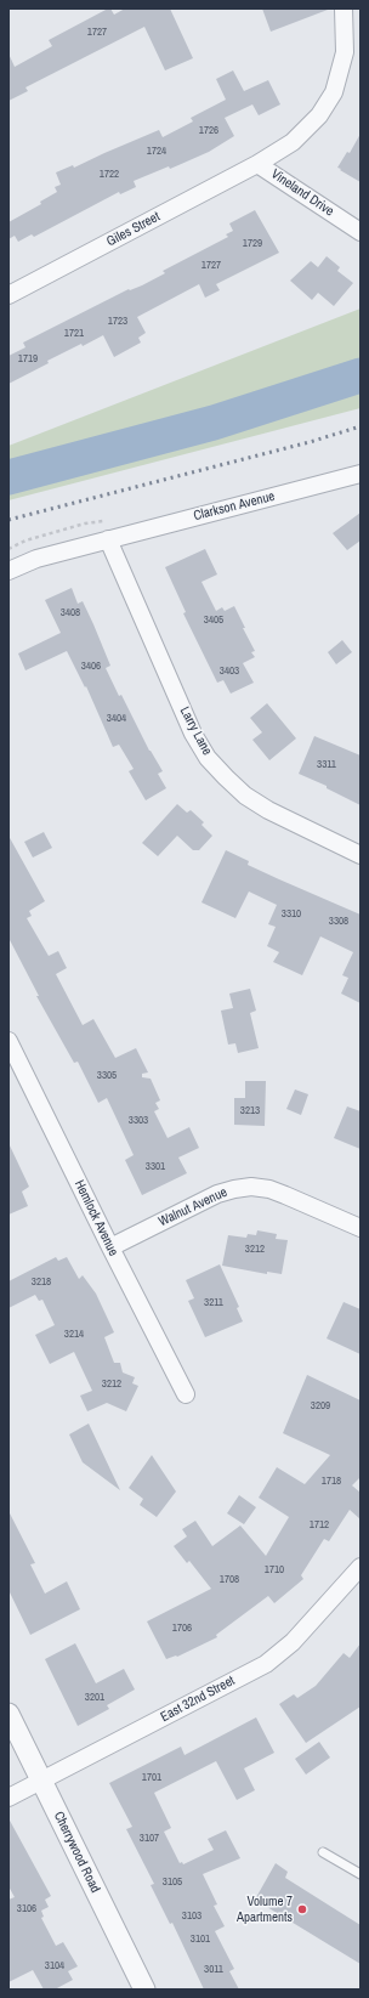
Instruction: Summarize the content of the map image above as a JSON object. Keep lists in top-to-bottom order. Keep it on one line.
{"streets":{"street":["Vineland Drive","Giles Street","Clarkson Avenue","Larry Lane","Walnut Avenue","Hemlock Avenue","East 32nd Street","Cherrywood Road"]},"crossings":[["Vineland Drive","Giles Street"],["Clarkson Avenue","Larry Lane"],["Walnut Avenue","Hemlock Avenue"],["East 32nd Street","Cherrywood Road"]],"places":["Volume 7 Apartments"],"house_numbers":["1727","1726","1724","1722","1729","1727","1723","1721","1719","3408","3405","3406","3403","3404","3311","3310","3308","3305","3213","3303","3301","3212","3218","3211","3214","3212","3209","1718","1712","1710","1708","1706","3201","1701","3107","3105","3106","3103","3101","3104","3011"]}
